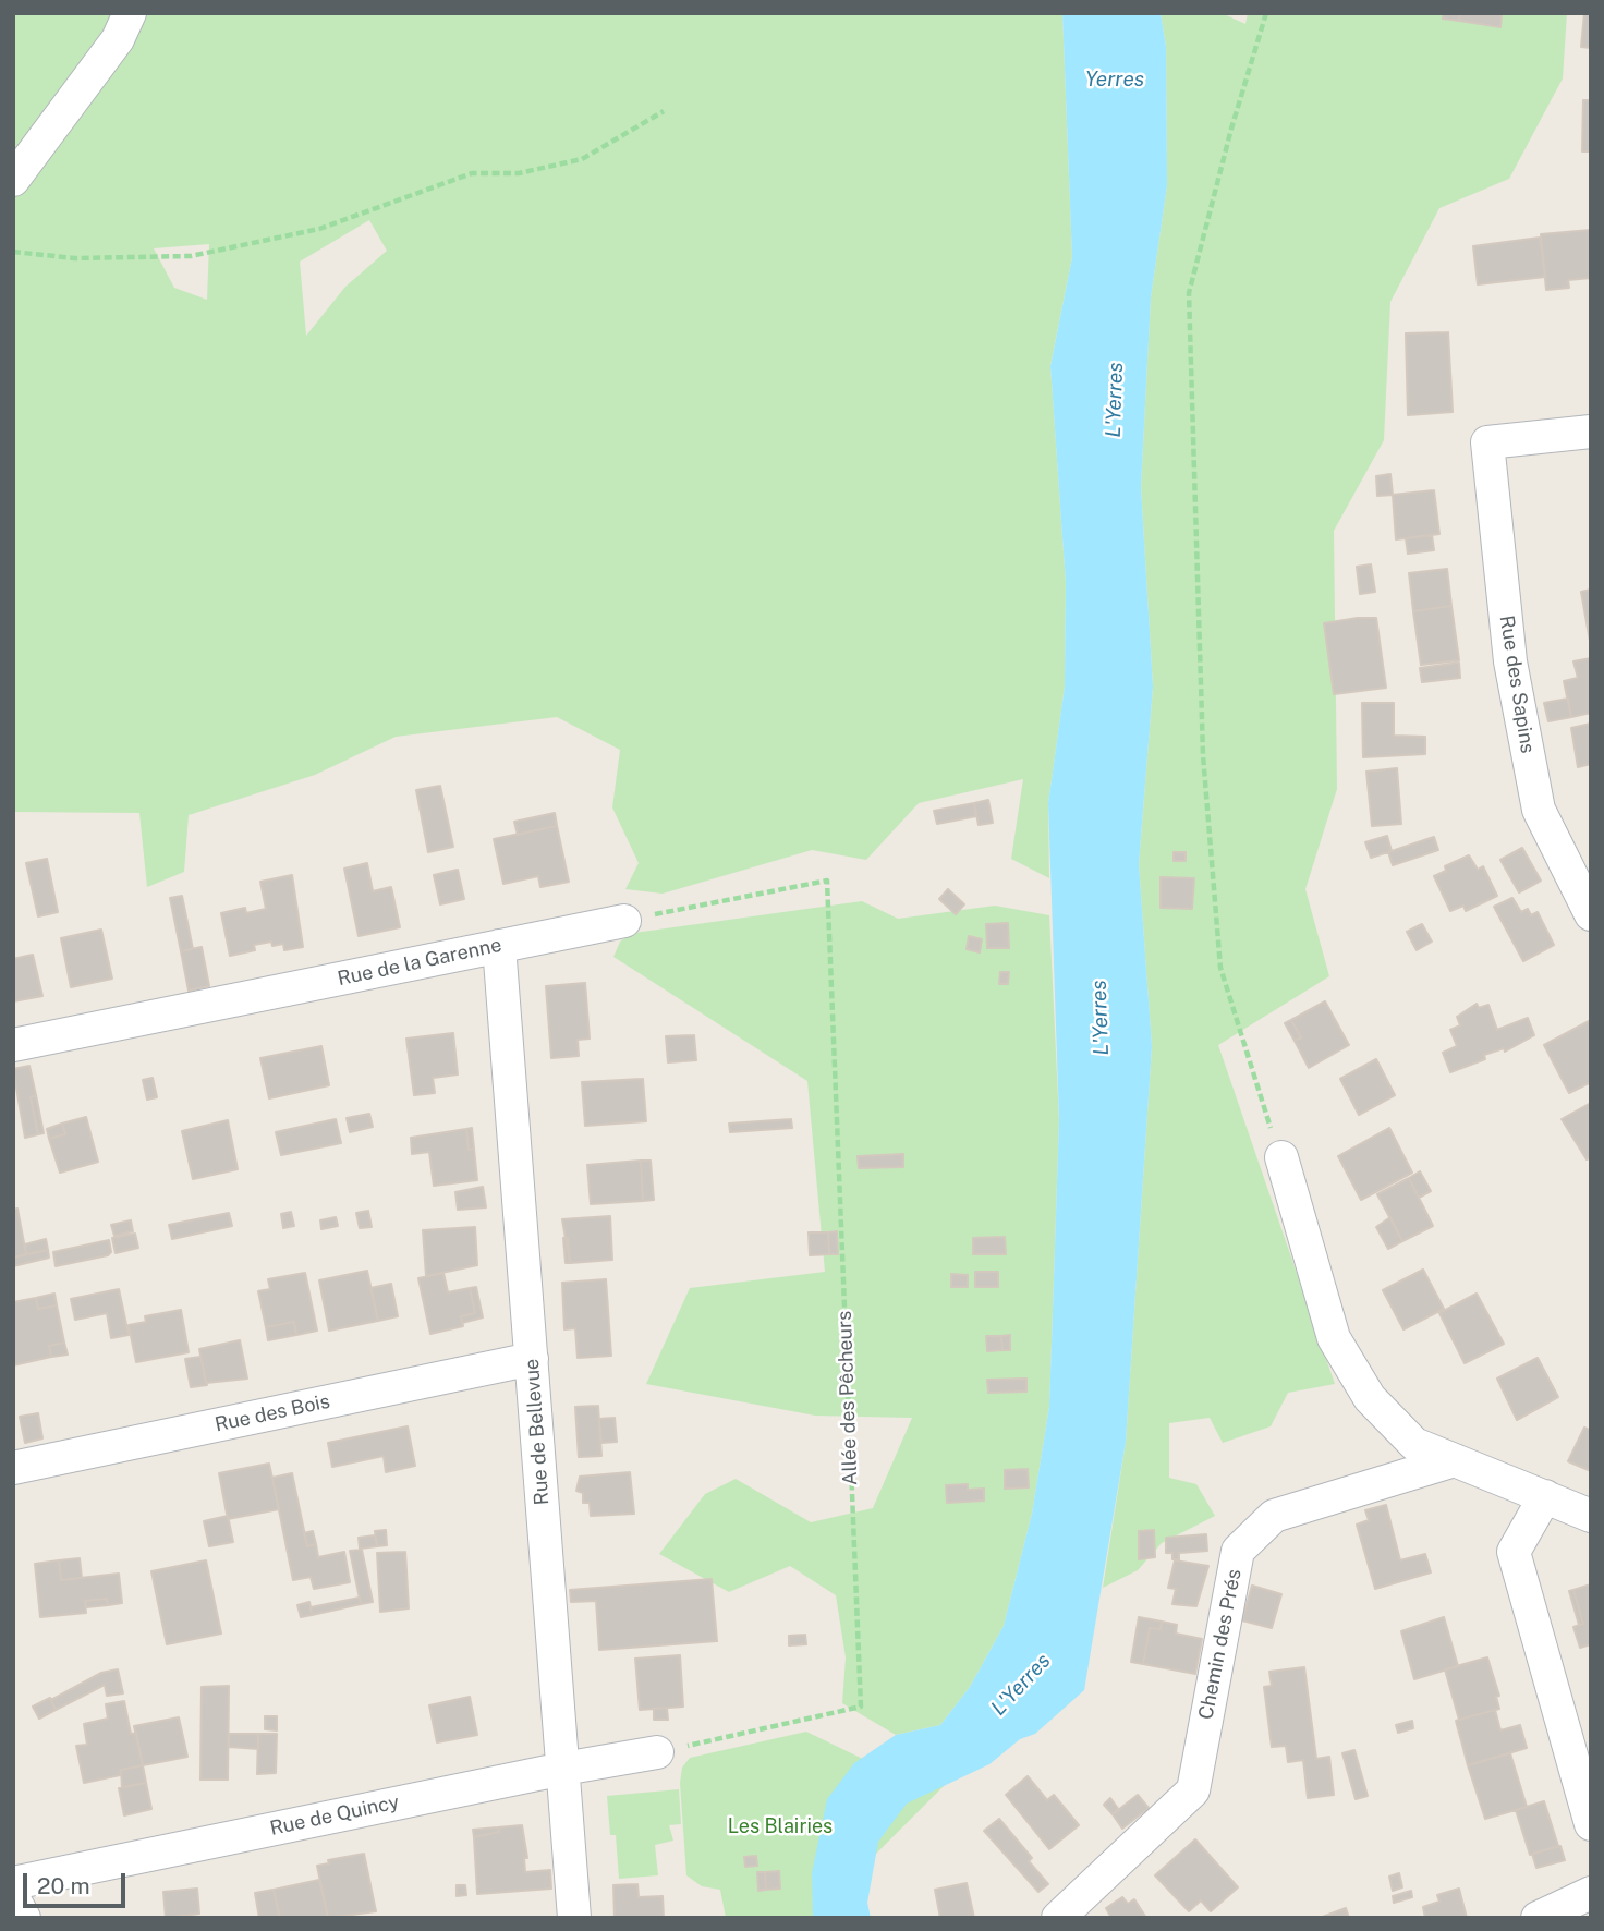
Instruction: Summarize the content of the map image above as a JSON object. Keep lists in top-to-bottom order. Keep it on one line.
{"streets":{"street":["Rue des Sapins","Rue de la Garenne","Rue des Bois","Rue de Bellevue","Chemin des Prés","Rue de Quincy"],"path":["Allée des Pêcheurs"]},"crossings":[["Rue de la Garenne","Allée des Pêcheurs"],["Rue de la Garenne","Rue de Bellevue"],["Allée des Pêcheurs","Rue de Quincy"],["Rue des Bois","Rue de Bellevue"],["Rue de Bellevue","Rue de Quincy"]],"water":["Yerres","L'Yerres"],"parks":["Les Blairies"],"scale_bar":"20 m"}
